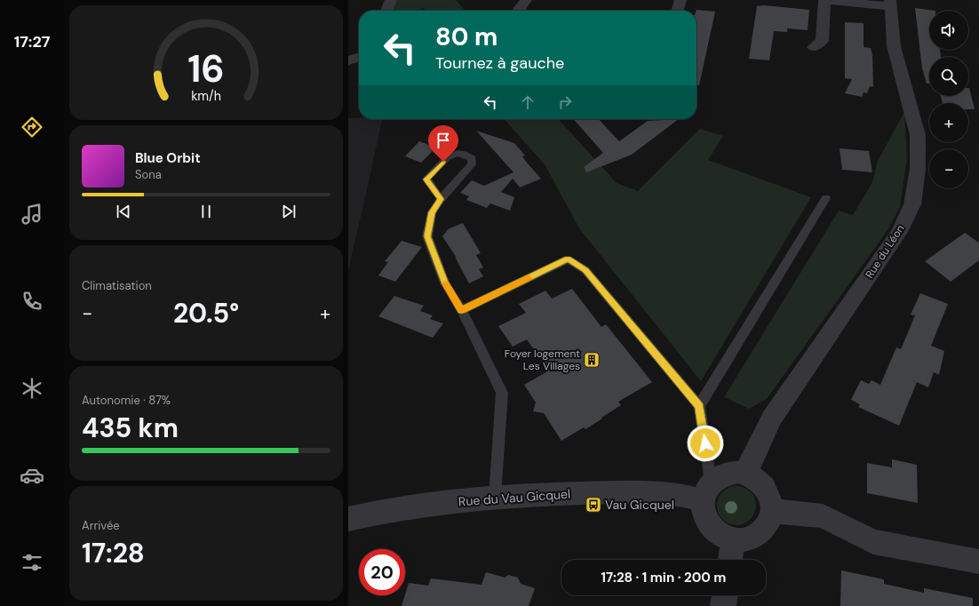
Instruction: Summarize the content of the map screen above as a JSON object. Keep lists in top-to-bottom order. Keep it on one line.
{"streets":{"street":["Rue du Léon","Rue du Vau Gicquel"]},"crossings":[["Rue du Léon","Rue du Vau Gicquel"]],"places":{"building":["Foyer logement Les Villages"],"bus stop":["Vau Gicquel"]},"page":{"tabs":"17:27","map_buttons":["+","−"],"turn":["80 m","Tournez à gauche"],"song":["Blue Orbit","Sona"],"tile":["Climatisation",["Autonomie · 87%","435 km"],["Arrivée","17:28"]],"heat":["−","20.5°","+"],"limit":"20","trip":"17:28 · 1 min · 200 m","gauge":["16","km/h"]}}
